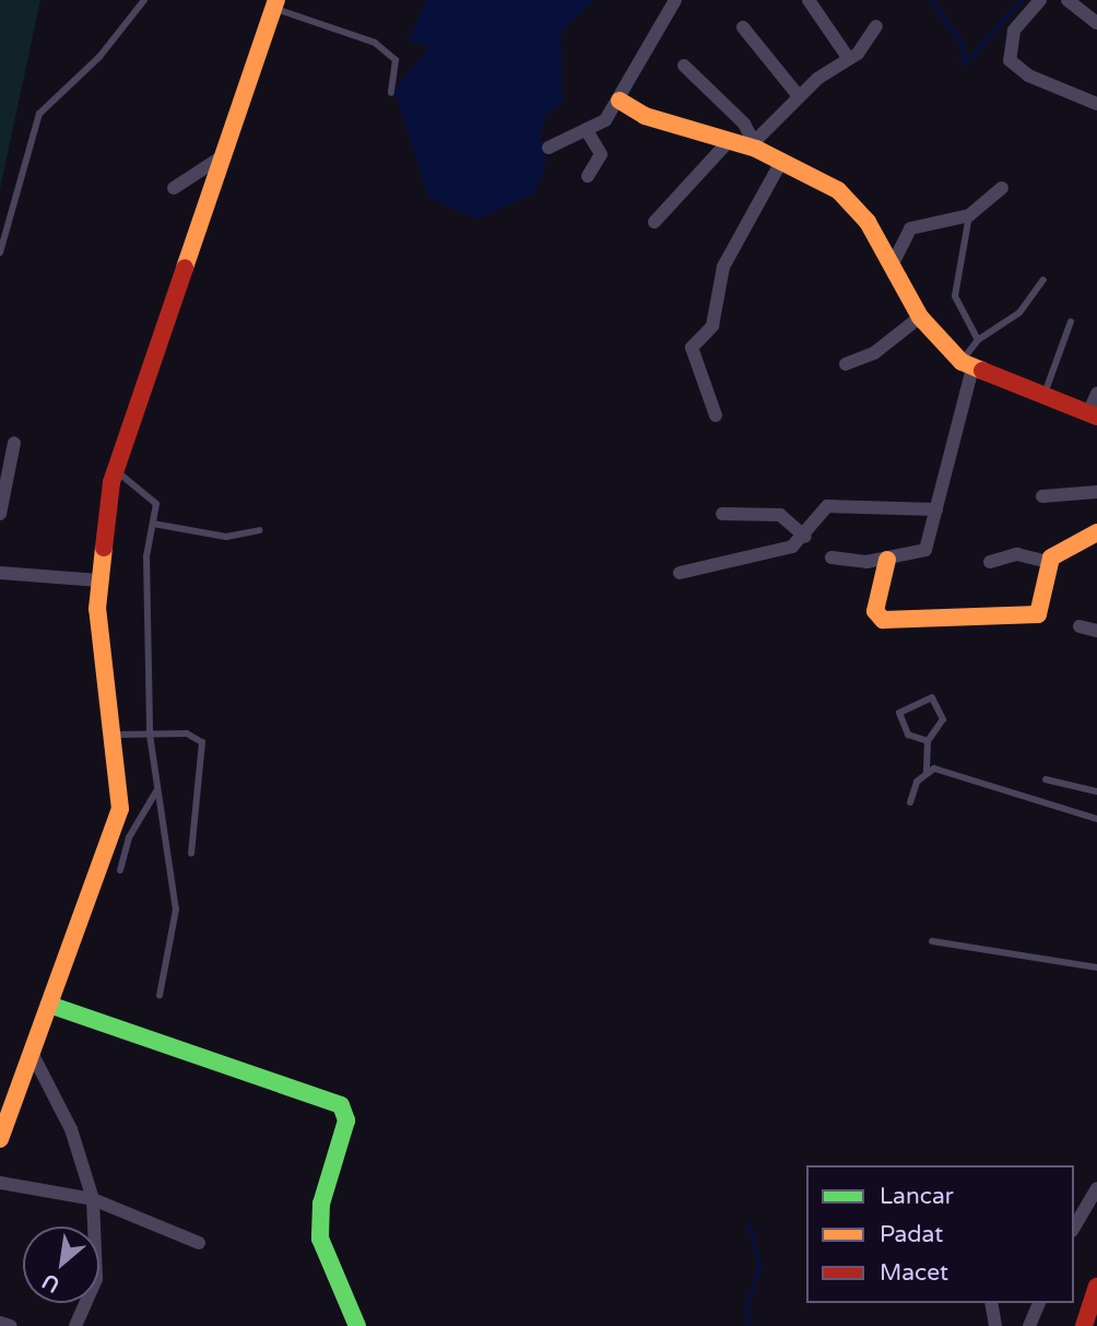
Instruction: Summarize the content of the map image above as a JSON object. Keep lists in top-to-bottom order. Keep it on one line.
{"legend":["Lancar","Padat","Macet"],"north":"bottom left"}
